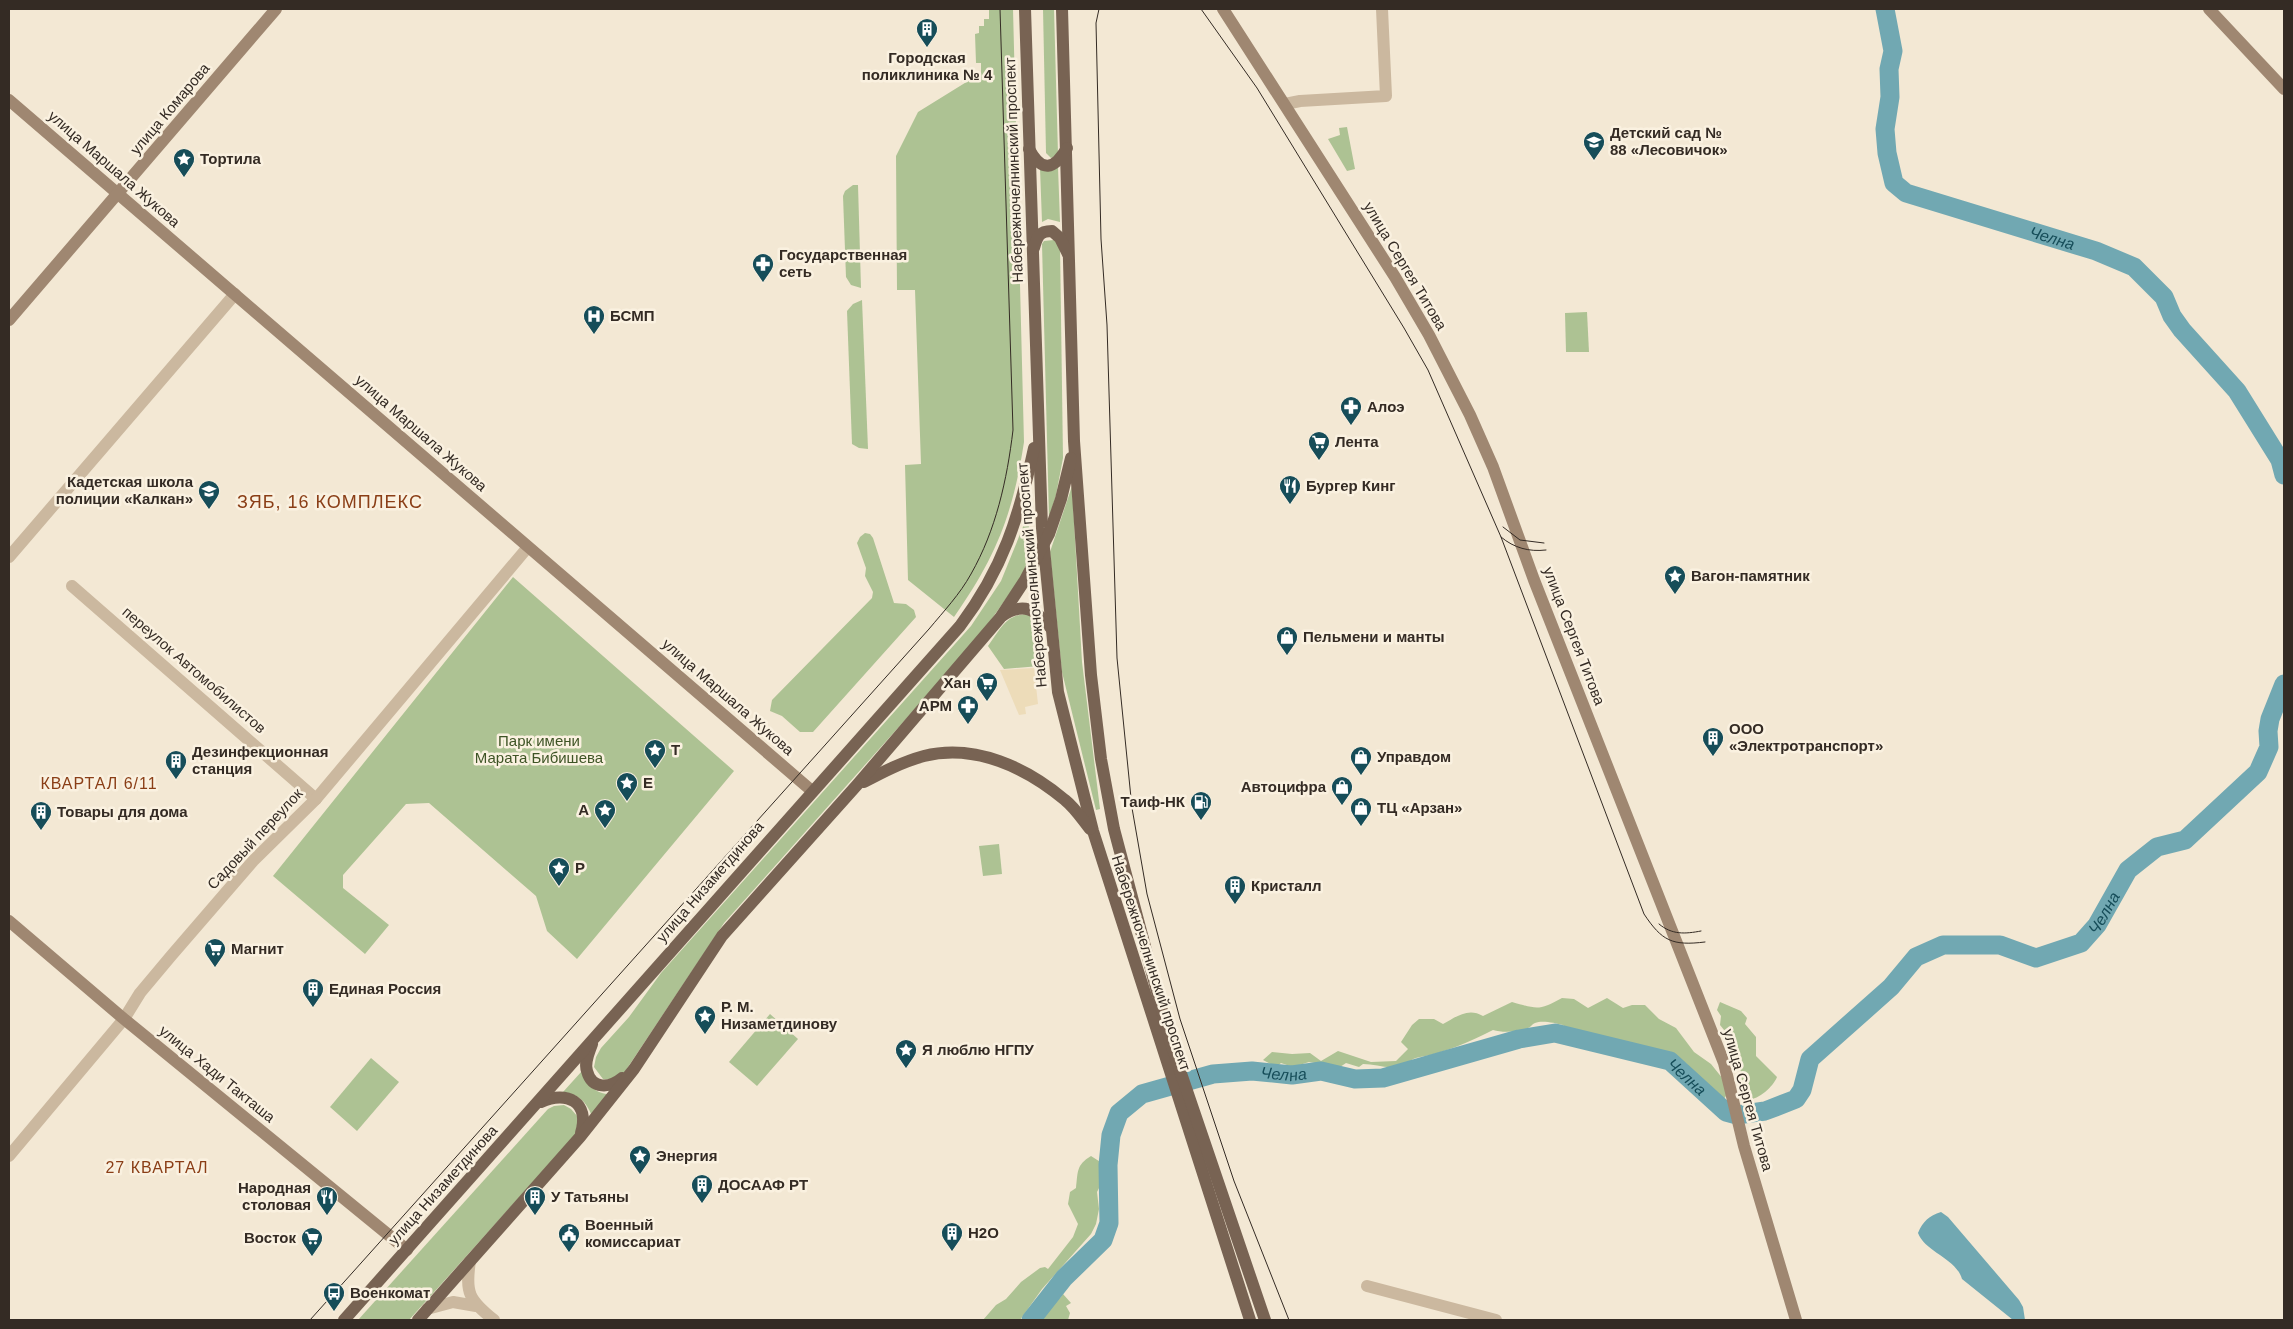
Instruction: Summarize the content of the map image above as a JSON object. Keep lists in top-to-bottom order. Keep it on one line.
{"streets":{"main road":["улица Комарова","улица Маршала Жукова","Набережночелнинский проспект","улица Сергея Титова","улица Низаметдинова","улица Хади Такташа"],"street":["переулок Автомобилистов","Садовый переулок"]},"crossings":[["улица Комарова","улица Маршала Жукова"],["улица Маршала Жукова","Садовый переулок"],["улица Маршала Жукова","улица Низаметдинова"],["Набережночелнинский проспект","улица Низаметдинова"],["переулок Автомобилистов","Садовый переулок"],["Садовый переулок","улица Хади Такташа"],["улица Низаметдинова","улица Хади Такташа"]],"districts":["ЗЯБ, 16 КОМПЛЕКС","КВАРТАЛ 6/11","27 КВАРТАЛ"],"water":["Челна"],"parks":["Парк имени Марата Бибишева"],"places":{"building":["Городская поликлиника № 4","ООО «Электротранспорт»","Дезинфекционная станция","Товары для дома","Кристалл","Единая Россия","ДОСААФ РТ","У Татьяны","H2O"],"school or university":["Детский сад № 88 «Лесовичок»","Кадетская школа полиции «Калкан»"],"place":["Тортила","Вагон-памятник","Т","Е","А","Р","Р. М. Низаметдинову","Я люблю НГПУ","Энергия"],"pharmacy":["Государственная сеть","Алоэ","АРМ"],"hospital":["БСМП"],"supermarket":["Лента","Хан","Магнит","Восток"],"restaurant":["Бургер Кинг","Народная столовая"],"shop":["Пельмени и манты","Управдом","Автоцифра","ТЦ «Арзан»"],"fuel station":["Таиф-НК"],"public building":["Военный комиссариат"],"bus stop":["Военкомат"]}}
